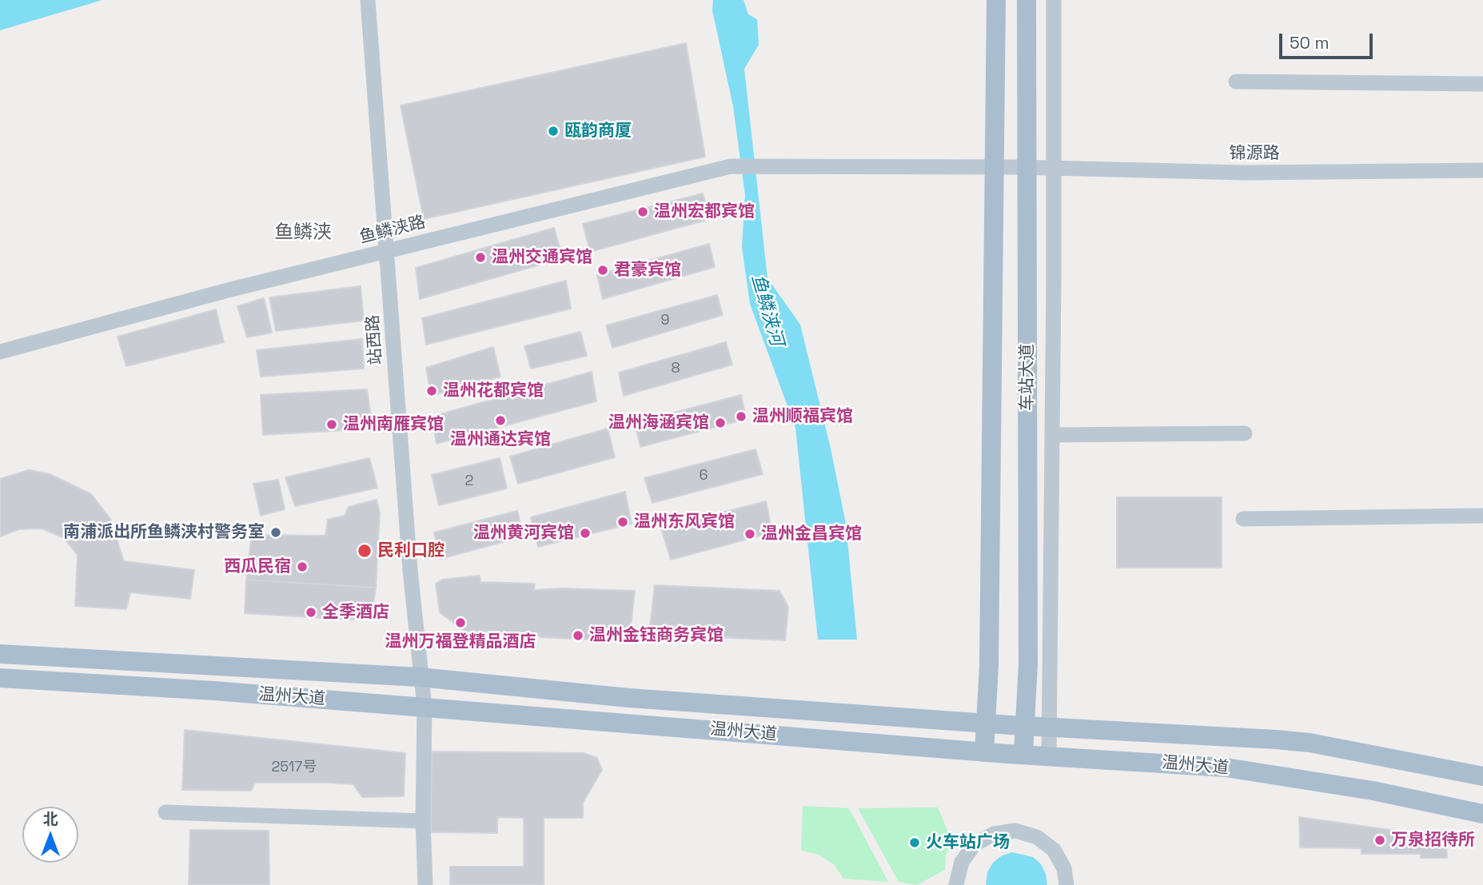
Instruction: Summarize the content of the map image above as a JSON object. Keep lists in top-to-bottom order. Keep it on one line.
{"streets":{"main road":["车站大道","温州大道"],"street":["锦源路","鱼鳞浃路","站西路"]},"crossings":[["锦源路","鱼鳞浃路"],["锦源路","车站大道"],["鱼鳞浃路","站西路"],["鱼鳞浃路","车站大道"],["站西路","温州大道"],["车站大道","温州大道"]],"districts":["鱼鳞浃"],"water":["鱼鳞浃河"],"places":["瓯韵商厦","温州宏都宾馆","温州交通宾馆","君豪宾馆","温州花都宾馆","温州顺福宾馆","温州通达宾馆","温州海涵宾馆","温州南雁宾馆","温州东风宾馆","南浦派出所鱼鳞浃村警务室","温州黄河宾馆","温州金昌宾馆","民利口腔","西瓜民宿","全季酒店","温州万福登精品酒店","温州金钰商务宾馆","万泉招待所","火车站广场"],"house_numbers":["9","8","6","2","2517号"],"scale_bar":"50 m","north":"top"}
